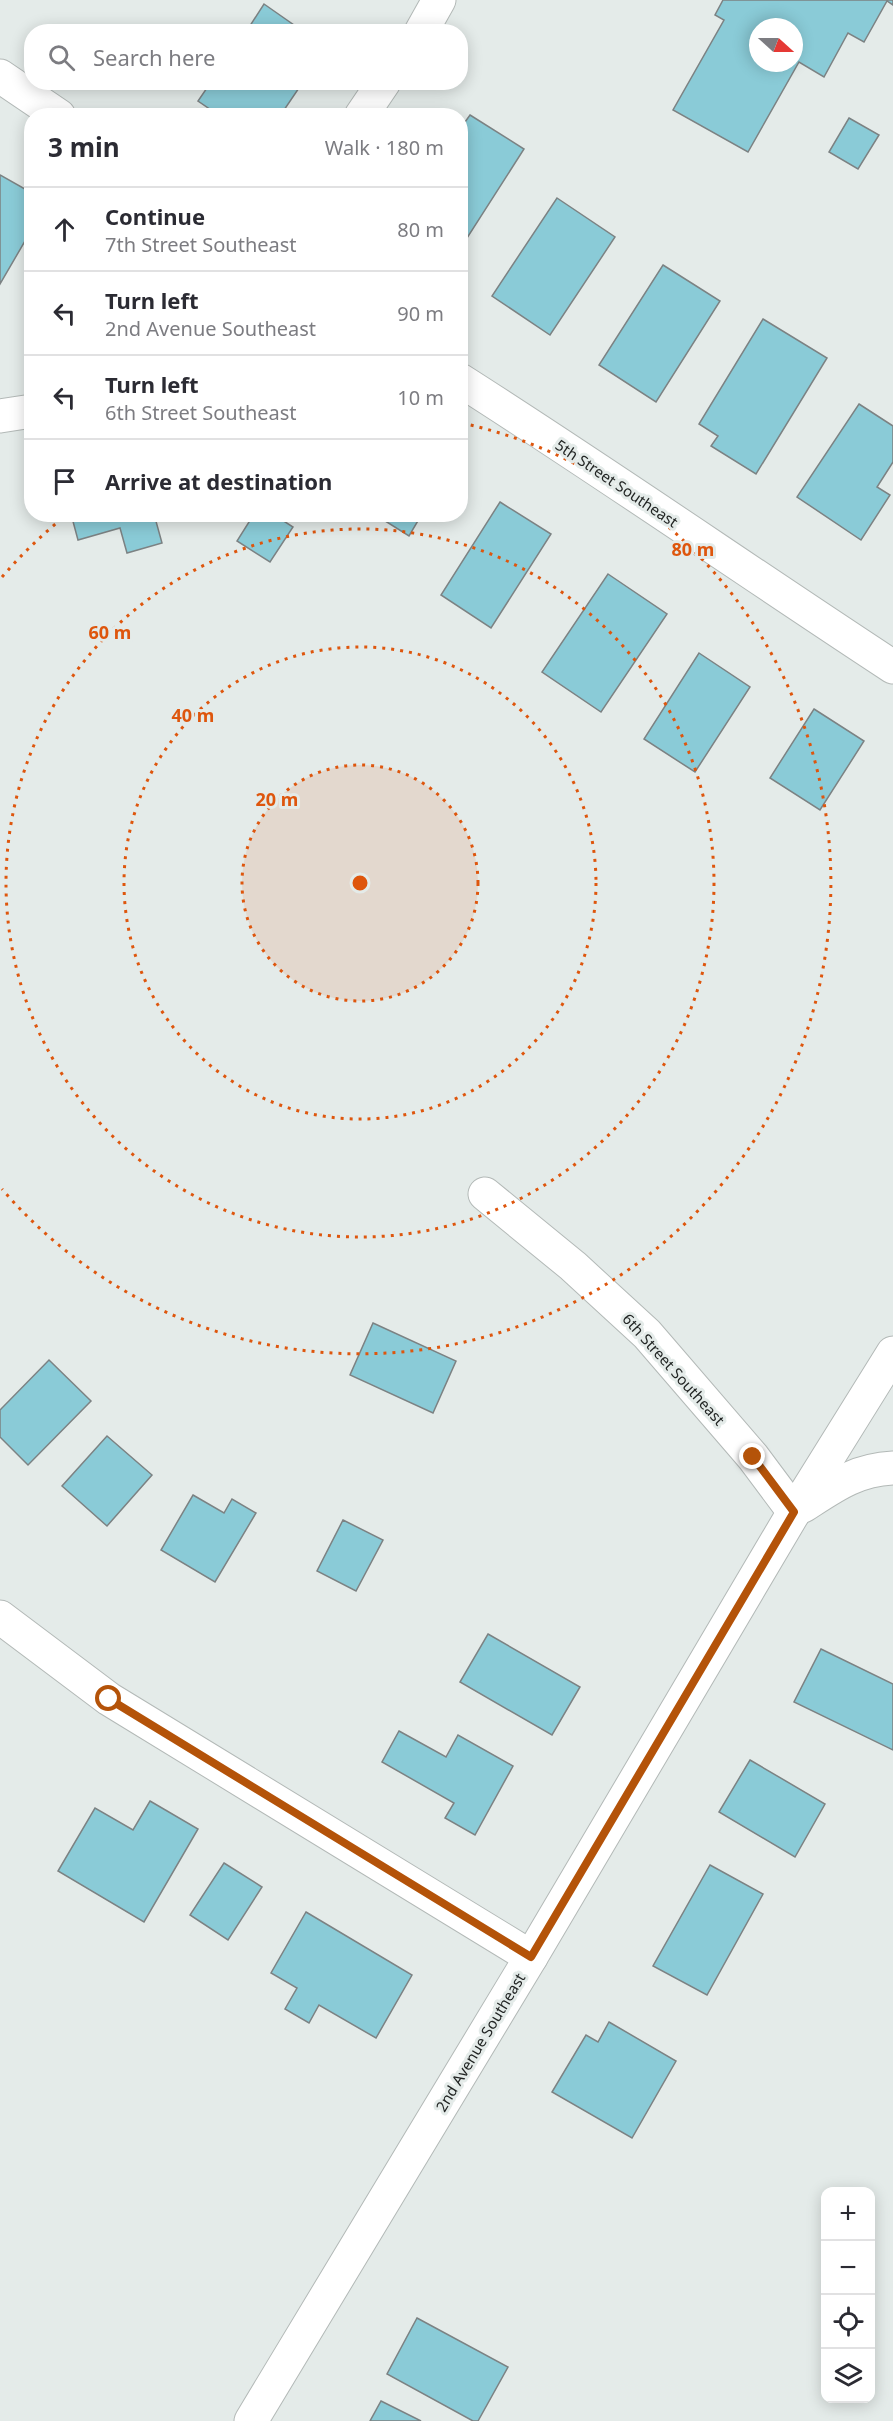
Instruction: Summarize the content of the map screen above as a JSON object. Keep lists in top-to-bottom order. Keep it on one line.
{"streets":{"street":["5th Street Southeast","6th Street Southeast","2nd Avenue Southeast"]},"crossings":[["6th Street Southeast","2nd Avenue Southeast"]],"north":"right","page":{"search":"Search here","heading":["3 min","Walk · 180 m"],"list":[["Continue","7th Street Southeast","80 m"],["Turn left","2nd Avenue Southeast","90 m"],["Turn left","6th Street Southeast","10 m"],"Arrive at destination"],"map_buttons":["+","−"]},"rings":["80 m","60 m","40 m","20 m"]}
